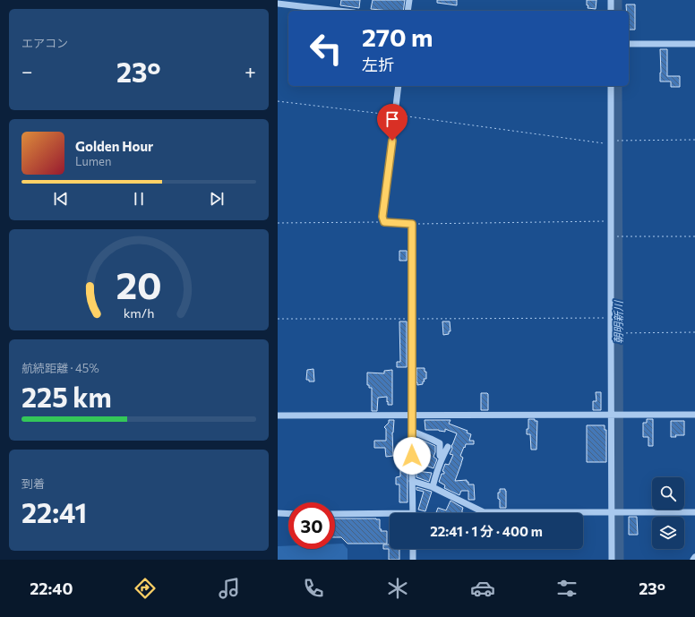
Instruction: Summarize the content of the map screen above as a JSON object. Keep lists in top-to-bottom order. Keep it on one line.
{"water":["朝明新川"],"page":{"tile":["エアコン",["航続距離 · 45%","225 km"],["到着","22:41"]],"turn":["270 m","左折"],"heat":["−","23°","+"],"song":["Golden Hour","Lumen"],"limit":"30","trip":"22:41 · 1 分 · 400 m","tabs":["22:40","23°"],"gauge":["20","km/h"]}}
